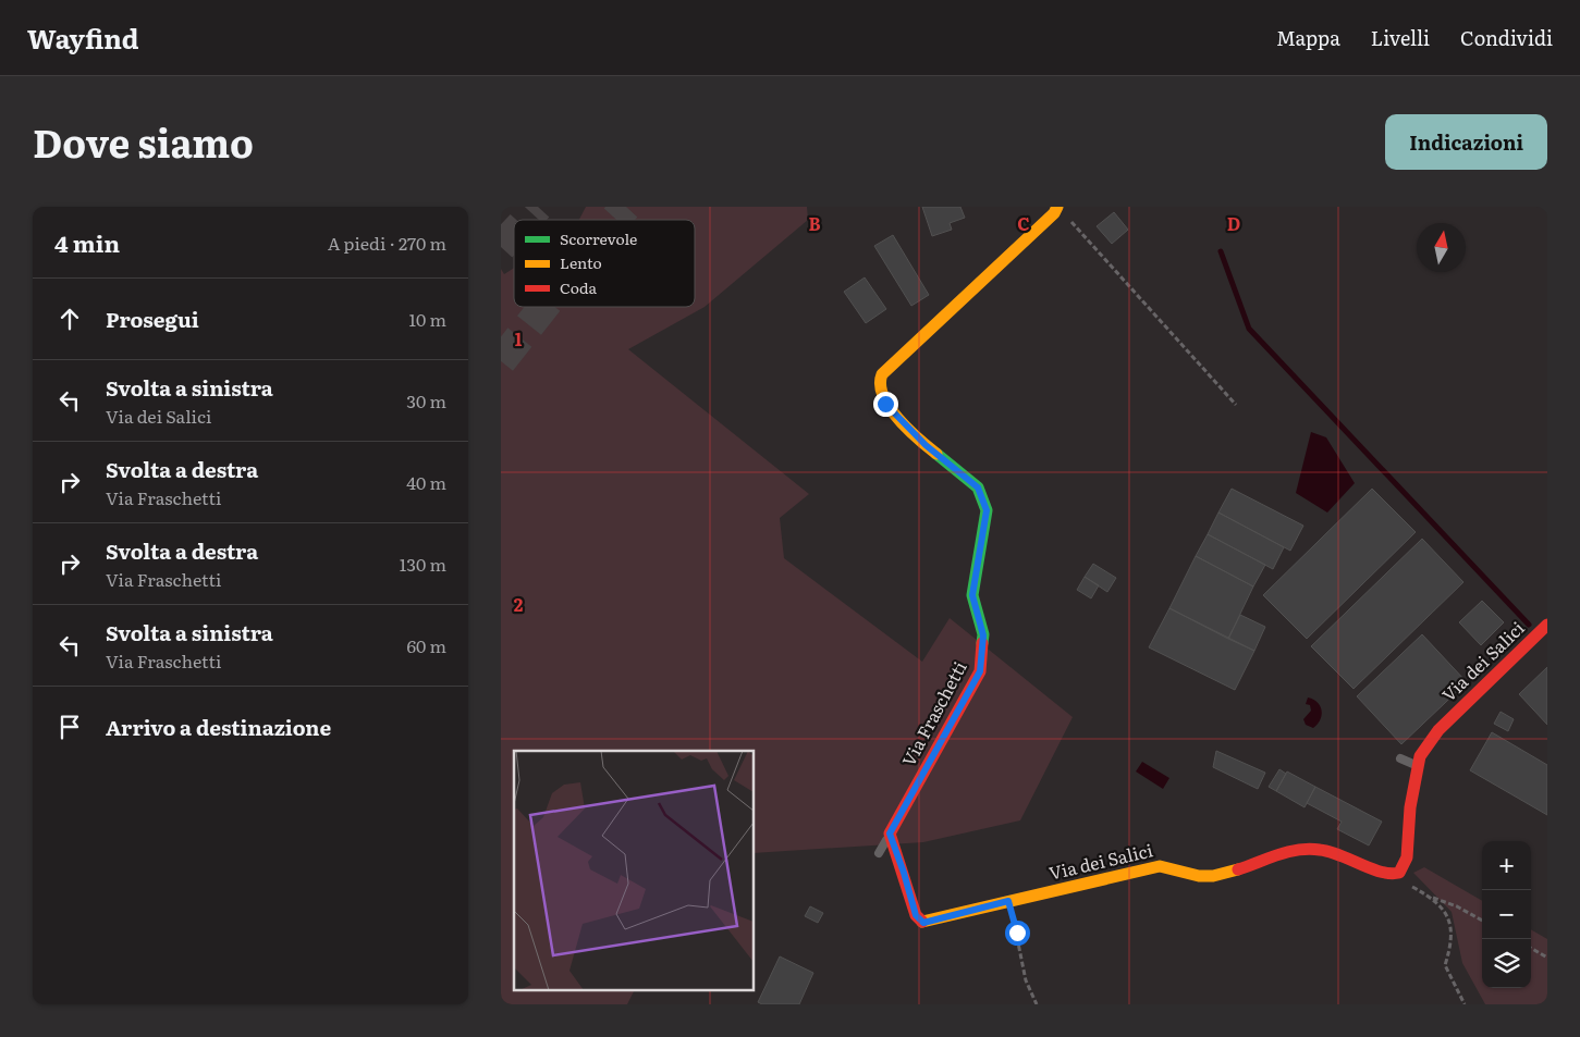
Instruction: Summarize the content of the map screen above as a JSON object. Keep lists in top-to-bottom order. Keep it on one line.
{"streets":{"street":["Via dei Salici","Via Fraschetti"]},"crossings":[["Via dei Salici","Via Fraschetti"]],"legend":["Scorrevole","Lento","Coda"],"north":"top","page":{"header":"Wayfind","nav":["Mappa","Livelli","Condividi"],"title":"Dove siamo","buttons":"Indicazioni","heading":["4 min","A piedi · 270 m"],"list":[["Prosegui","10 m"],["Svolta a sinistra","Via dei Salici","30 m"],["Svolta a destra","Via Fraschetti","40 m"],["Svolta a destra","Via Fraschetti","130 m"],["Svolta a sinistra","Via Fraschetti","60 m"],"Arrivo a destinazione"],"map_buttons":["+","−"]},"grid":{"columns":["B","C","D"],"rows":["1","2"]}}
